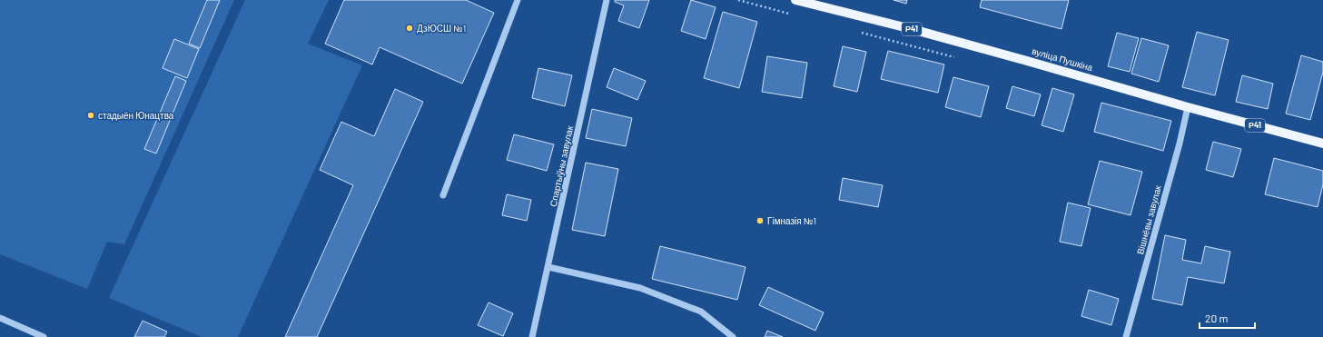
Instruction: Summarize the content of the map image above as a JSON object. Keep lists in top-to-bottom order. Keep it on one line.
{"streets":{"main road":["Р41","вуліца Пушкіна"],"street":["Спартыўны завулак","Вішнёвы завулак"]},"crossings":[["вуліца Пушкіна","Вішнёвы завулак"]],"places":["ДзЮСШ №1","стадыён Юнацтва","Гімназія №1"],"scale_bar":"20 m"}
